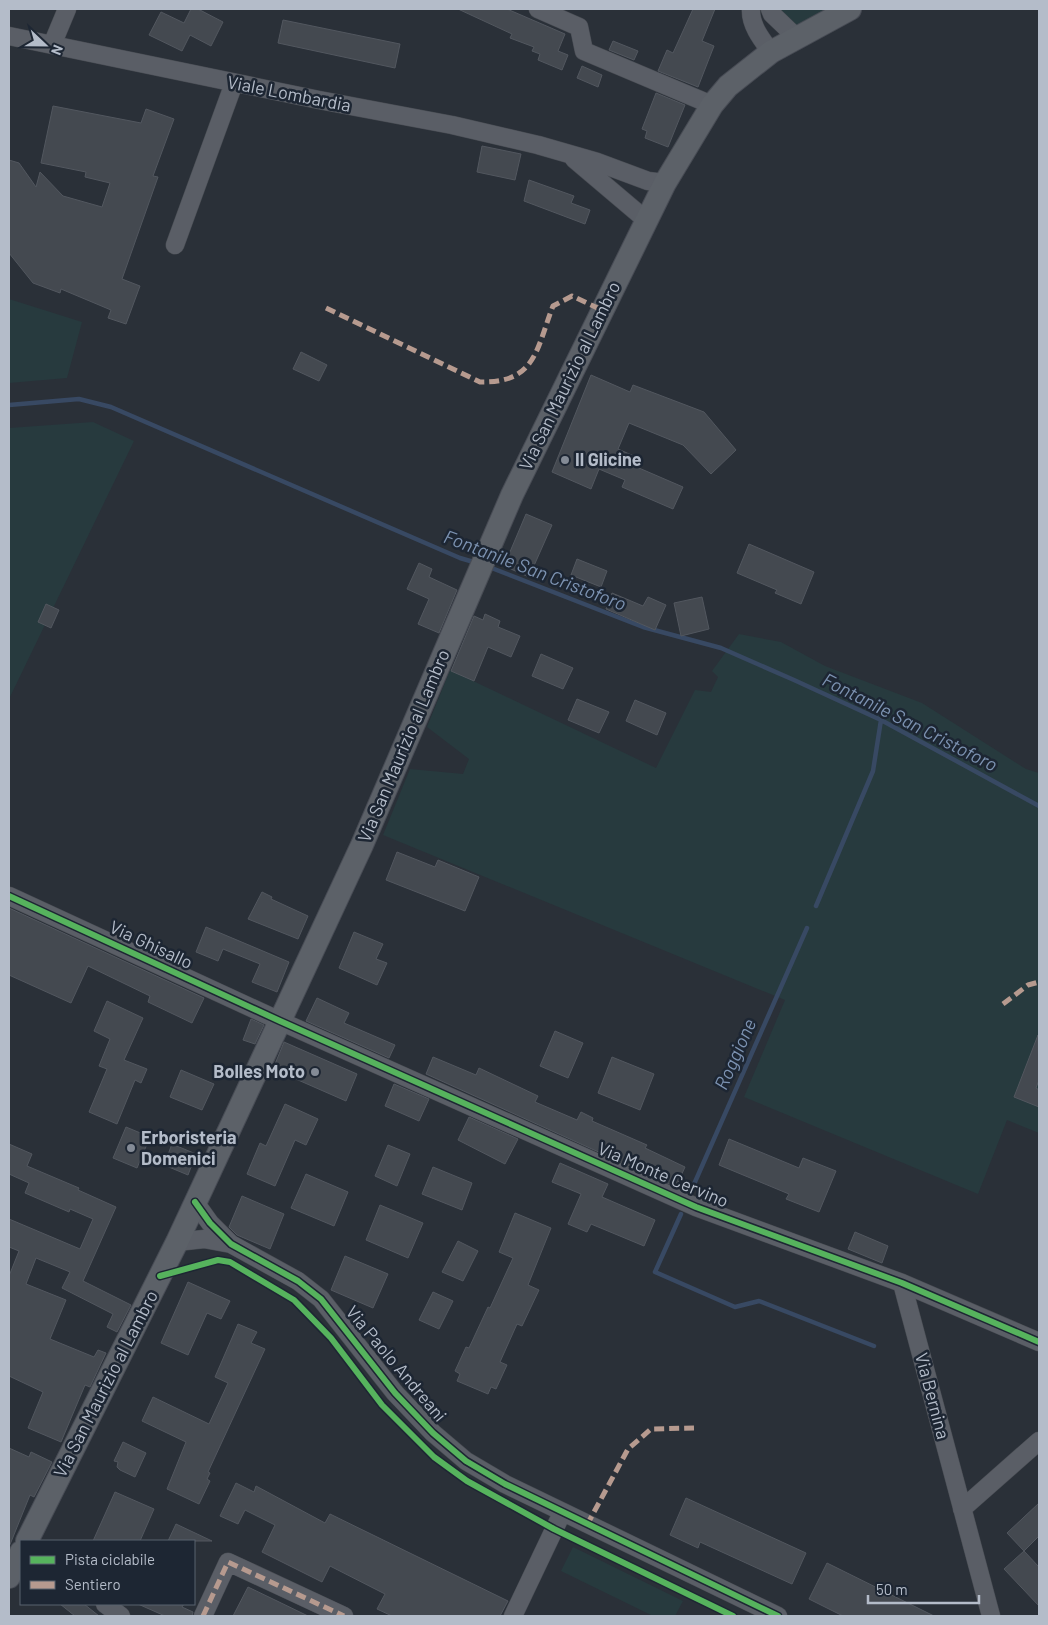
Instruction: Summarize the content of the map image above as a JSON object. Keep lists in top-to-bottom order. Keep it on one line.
{"streets":{"main road":["Via San Maurizio al Lambro"],"street":["Viale Lombardia","Via Ghisallo","Via Monte Cervino","Via Paolo Andreani","Via Bernina"]},"crossings":[["Viale Lombardia","Via San Maurizio al Lambro"],["Via San Maurizio al Lambro","Via Ghisallo"],["Via San Maurizio al Lambro","Via Monte Cervino"],["Via San Maurizio al Lambro","Via Paolo Andreani"],["Via Ghisallo","Via Monte Cervino"],["Via Monte Cervino","Via Bernina"]],"water":["Fontanile San Cristoforo","Roggione"],"places":["Il Glicine","Bolles Moto","Erboristeria Domenici"],"legend":["Pista ciclabile","Sentiero"],"scale_bar":"50 m","north":"right"}
